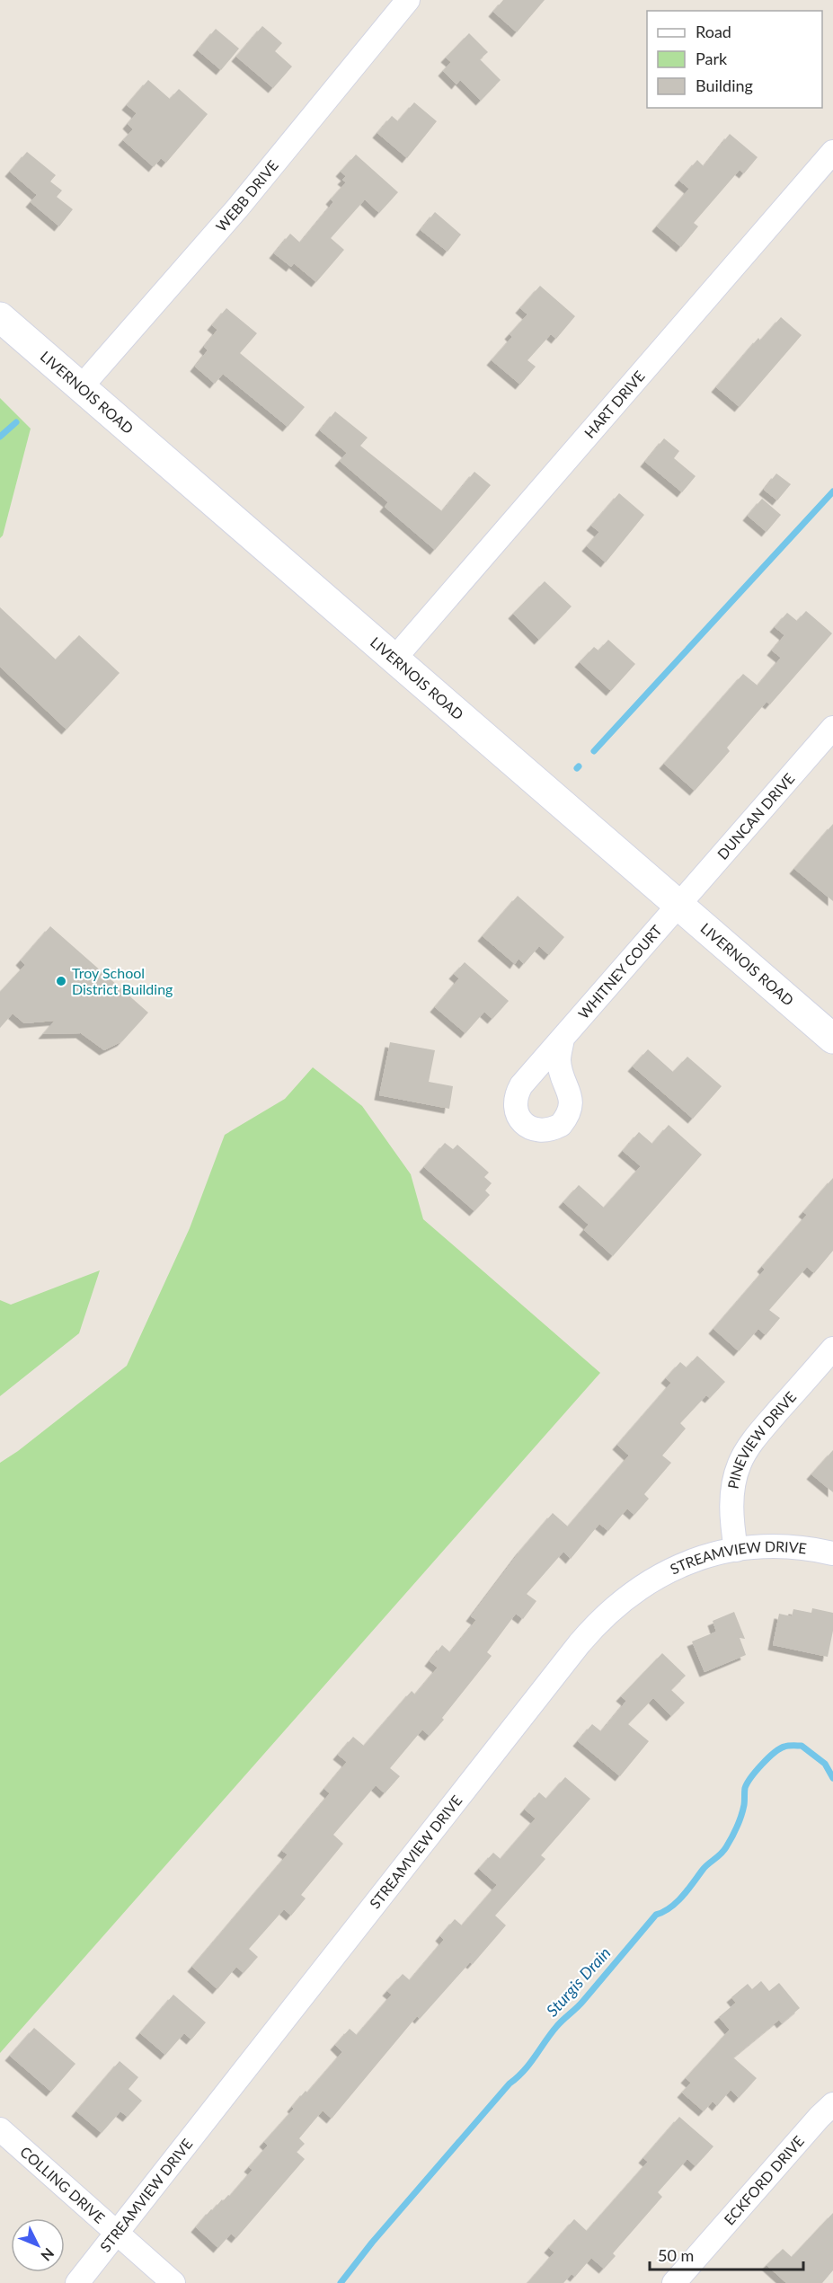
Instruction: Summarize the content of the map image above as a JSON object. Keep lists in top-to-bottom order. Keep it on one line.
{"streets":{"main road":["LIVERNOIS ROAD"],"street":["WEBB DRIVE","HART DRIVE","DUNCAN DRIVE","WHITNEY COURT","PINEVIEW DRIVE","STREAMVIEW DRIVE","ECKFORD DRIVE","COLLING DRIVE"]},"crossings":[["WEBB DRIVE","LIVERNOIS ROAD"],["LIVERNOIS ROAD","HART DRIVE"],["LIVERNOIS ROAD","DUNCAN DRIVE"],["LIVERNOIS ROAD","WHITNEY COURT"],["DUNCAN DRIVE","WHITNEY COURT"],["PINEVIEW DRIVE","STREAMVIEW DRIVE"],["STREAMVIEW DRIVE","COLLING DRIVE"]],"water":["Sturgis Drain"],"places":["Troy School District Building"],"legend":["Road","Park","Building"],"scale_bar":"50 m","north":"bottom right"}
